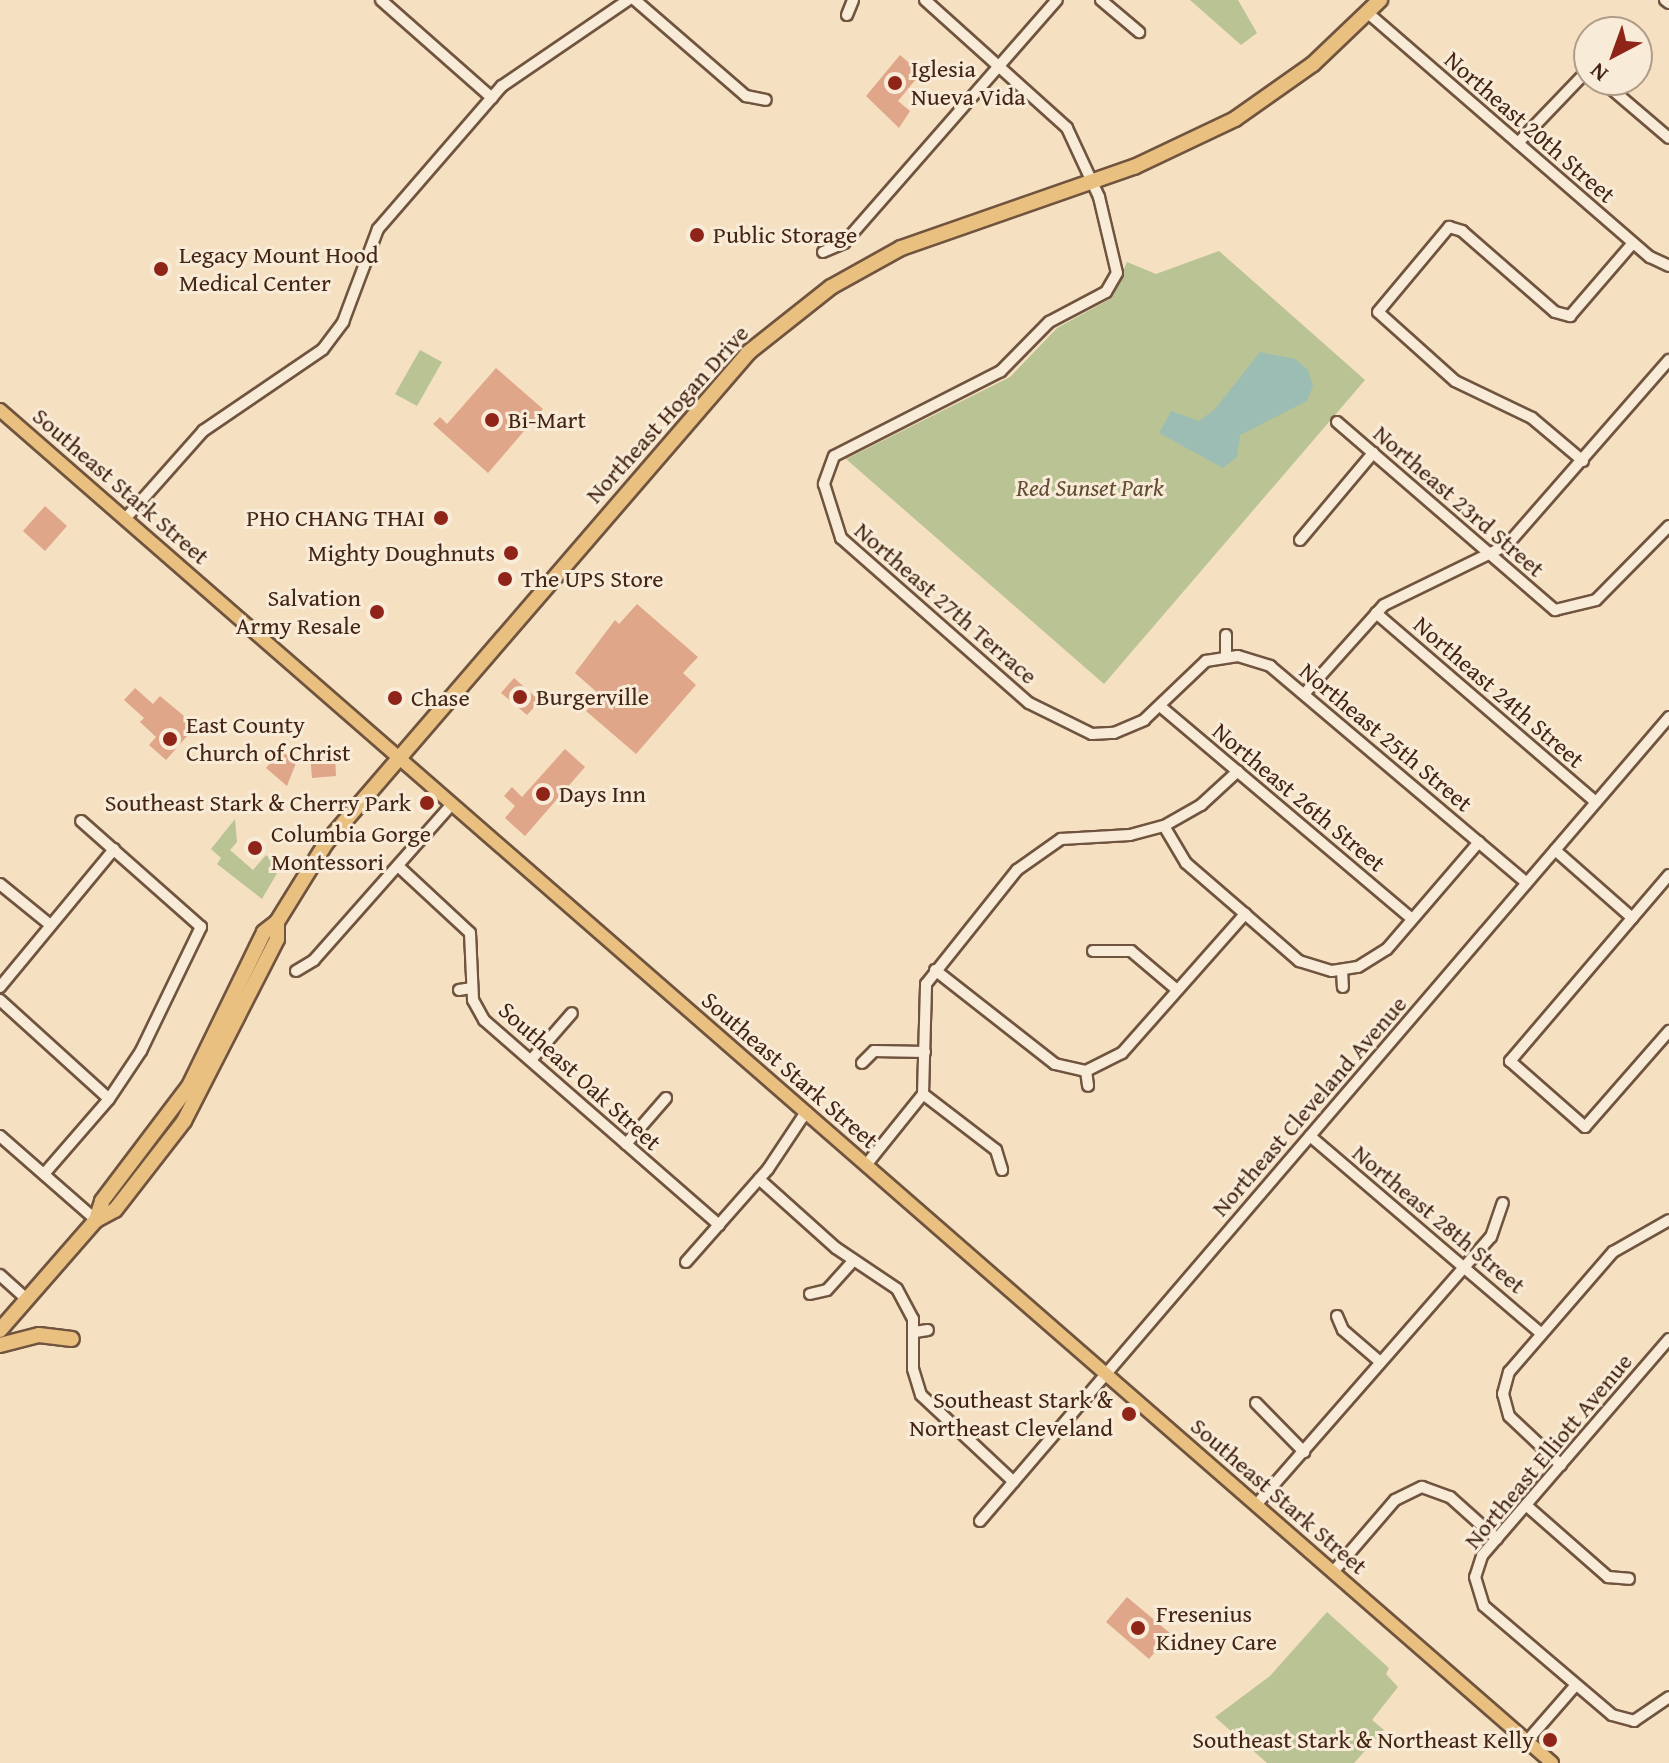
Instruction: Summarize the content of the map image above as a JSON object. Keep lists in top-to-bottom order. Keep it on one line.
{"streets":{"highway":["Northeast Hogan Drive"],"main road":["Southeast Stark Street"],"street":["Northeast 20th Street","Northeast 23rd Street","Northeast 27th Terrace","Northeast 24th Street","Northeast 25th Street","Northeast 26th Street","Southeast Oak Street","Northeast Cleveland Avenue","Northeast 28th Street","Northeast Elliott Avenue"]},"crossings":[["Northeast 20th Street","Northeast Hogan Drive"],["Northeast Hogan Drive","Southeast Stark Street"],["Northeast Hogan Drive","Northeast 27th Terrace"],["Southeast Stark Street","Northeast Cleveland Avenue"],["Northeast 27th Terrace","Northeast 26th Street"],["Northeast 24th Street","Northeast Cleveland Avenue"],["Northeast 25th Street","Northeast Cleveland Avenue"],["Northeast Cleveland Avenue","Northeast 28th Street"]],"parks":["Red Sunset Park"],"places":["Iglesia Nueva Vida","Public Storage","Legacy Mount Hood Medical Center","Bi-Mart","PHO CHANG THAI","Mighty Doughnuts","The UPS Store","Salvation Army Resale","Burgerville","Chase","East County Church of Christ","Days Inn","Southeast Stark & Cherry Park","Columbia Gorge Montessori","Southeast Stark & Northeast Cleveland","Fresenius Kidney Care","Southeast Stark & Northeast Kelly"],"north":"bottom left"}
